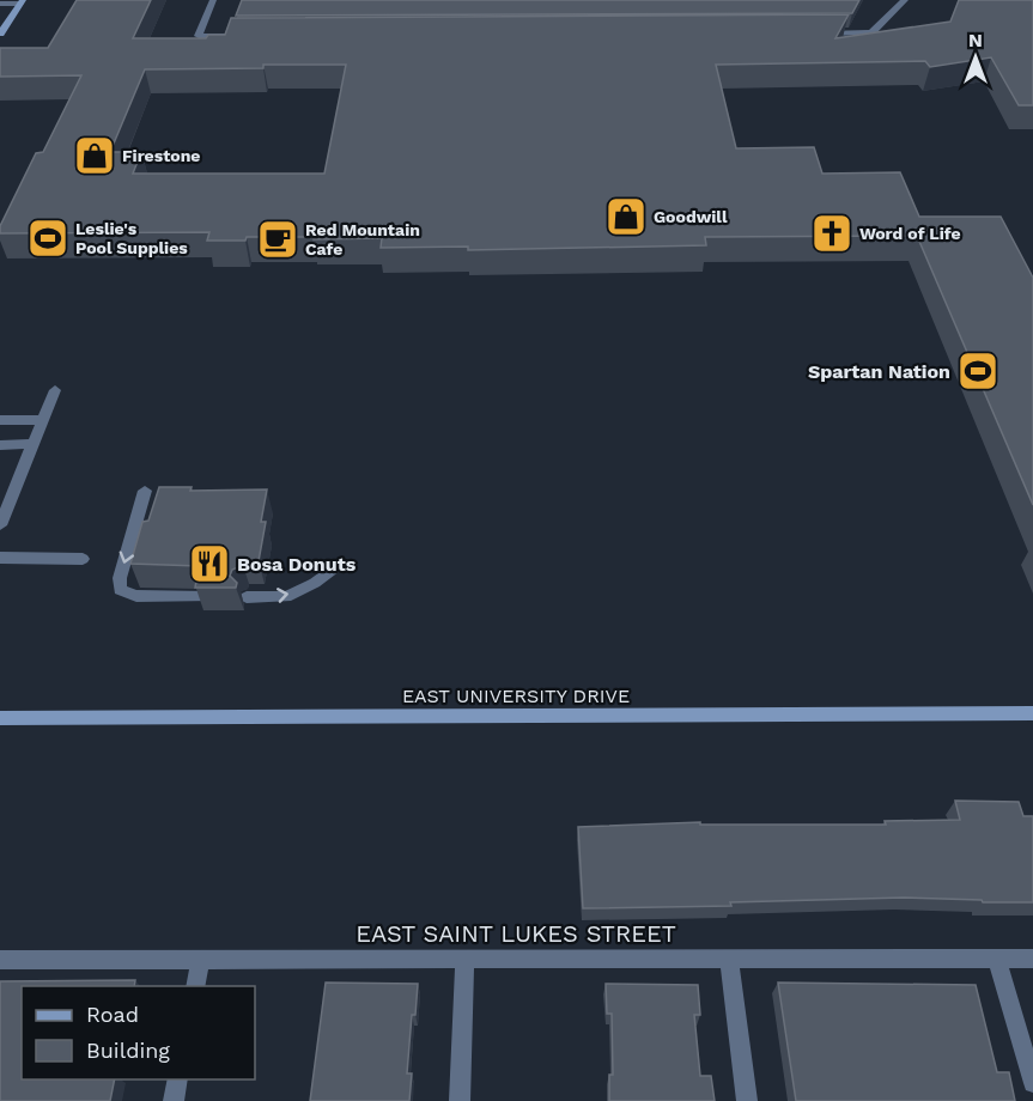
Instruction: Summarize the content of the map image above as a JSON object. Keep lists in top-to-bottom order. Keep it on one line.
{"streets":{"main road":["EAST UNIVERSITY DRIVE"],"street":["EAST SAINT LUKES STREET"]},"places":{"shop":["Firestone","Goodwill"],"church":["Word of Life"],"sports":["Leslie's Pool Supplies","Spartan Nation"],"cafe":["Red Mountain Cafe"],"restaurant":["Bosa Donuts"]},"legend":["Road","Building"],"north":"top"}
